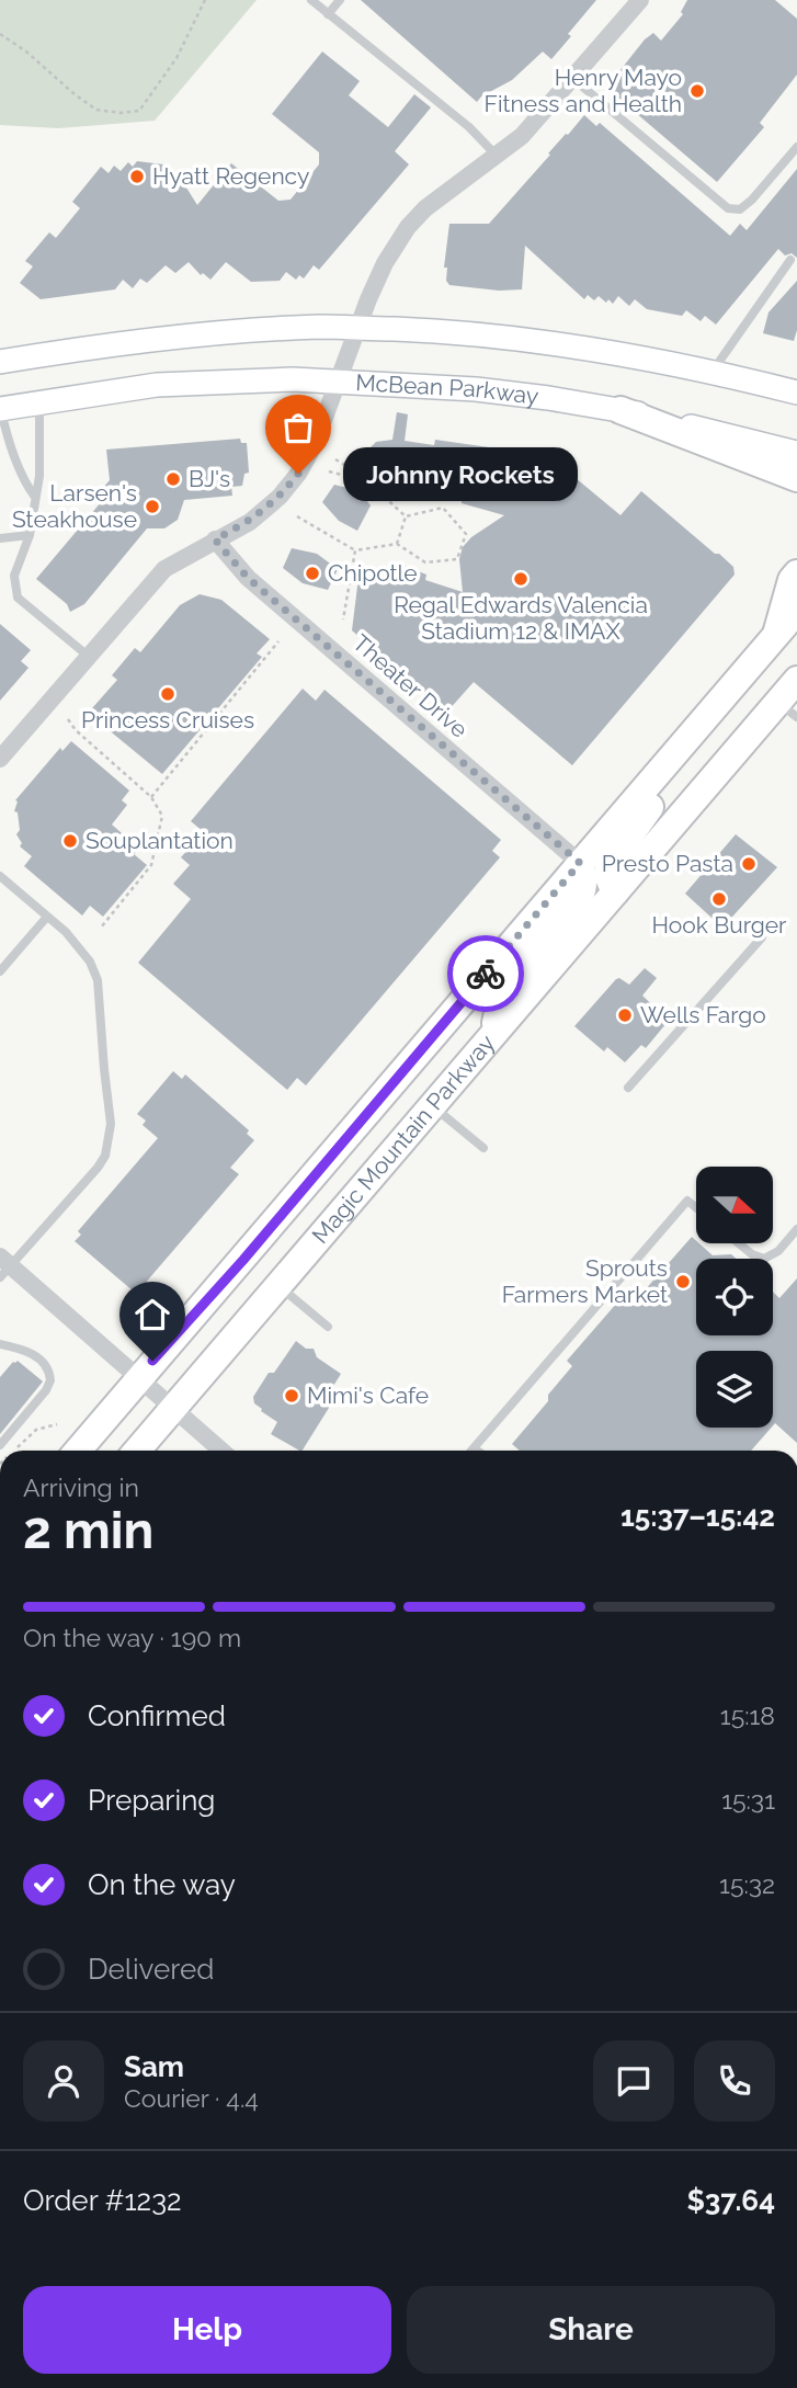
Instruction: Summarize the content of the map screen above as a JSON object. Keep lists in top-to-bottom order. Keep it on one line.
{"streets":{"main road":["McBean Parkway","Magic Mountain Parkway"],"street":["Theater Drive"]},"crossings":[["Theater Drive","Magic Mountain Parkway"]],"places":["Henry Mayo Fitness and Health","Hyatt Regency","Johnny Rockets","BJ's","Larsen's Steakhouse","Chipotle","Regal Edwards Valencia Stadium 12 & IMAX","Princess Cruises","Souplantation","Presto Pasta","Hook Burger","Wells Fargo","Sprouts Farmers Market","Mimi's Cafe"],"north":"right","page":{"bubble":"Johnny Rockets","heading":["2 min","Arriving in","15:37–15:42"],"panel":["Sam","Courier · 4.4","Order #1232","$37.64"],"bar":"On the way · 190 m","list":[["Confirmed","15:18"],["Preparing","15:31"],["On the way","15:32"],"Delivered"],"buttons":["Help","Share"]}}
